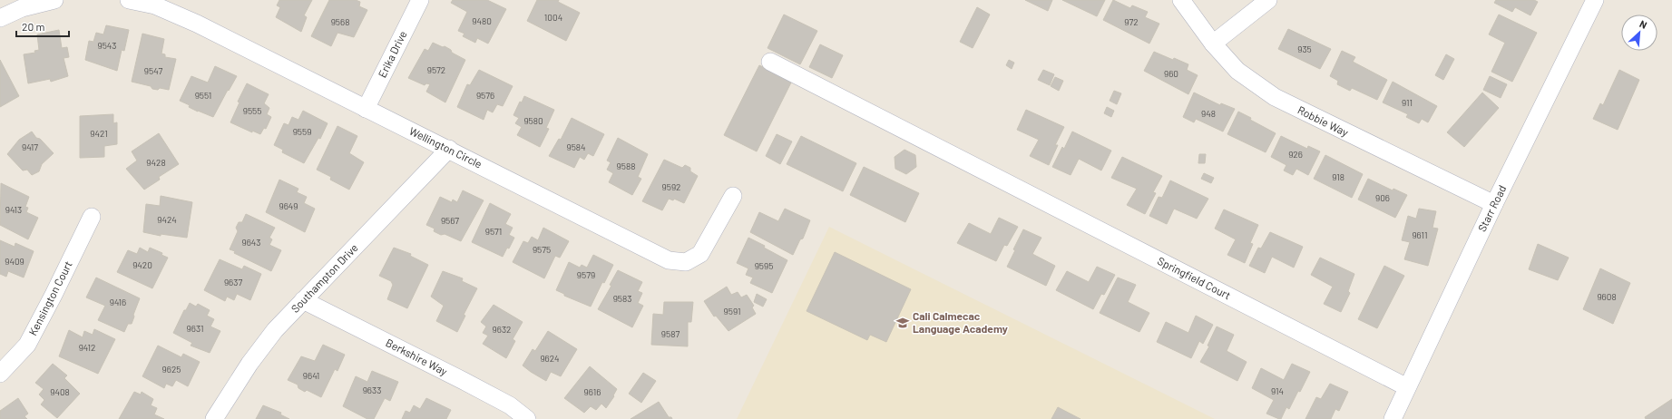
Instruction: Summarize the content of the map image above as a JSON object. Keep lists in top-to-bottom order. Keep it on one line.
{"streets":{"street":["Erika Drive","Robbie Way","Wellington Circle","Starr Road","Southampton Drive","Springfield Court","Kensington Court","Berkshire Way"]},"crossings":[["Erika Drive","Wellington Circle"],["Robbie Way","Starr Road"],["Wellington Circle","Southampton Drive"],["Starr Road","Springfield Court"],["Southampton Drive","Berkshire Way"]],"places":{"school or university":["Cali Calmecac Language Academy"]},"house_numbers":["1004","9480","9568","972","9543","935","9572","9547","960","9551","9576","911","9555","948","9580","9559","9421","9417","9584","926","9428","9588","918","9592","906","9649","9413","9424","9567","9571","9611","9643","9575","9409","9420","9595","9579","9637","9608","9583","9416","9591","9631","9632","9587","9412","9624","9625","9641","9633","914","9408","9616"],"scale_bar":"20 m","north":"top right"}
